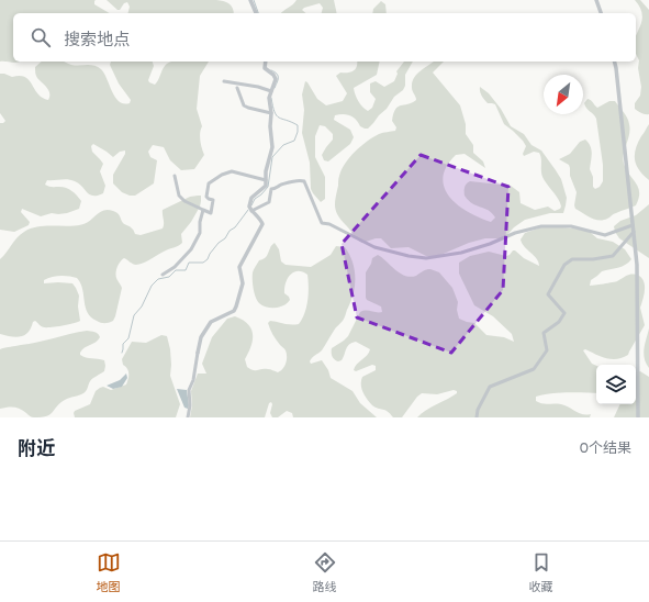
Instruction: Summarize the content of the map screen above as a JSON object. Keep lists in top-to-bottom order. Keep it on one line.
{"north":"bottom left","page":{"search":"搜索地点","heading":["附近","0个结果"],"nav":["地图","路线","收藏"]}}
